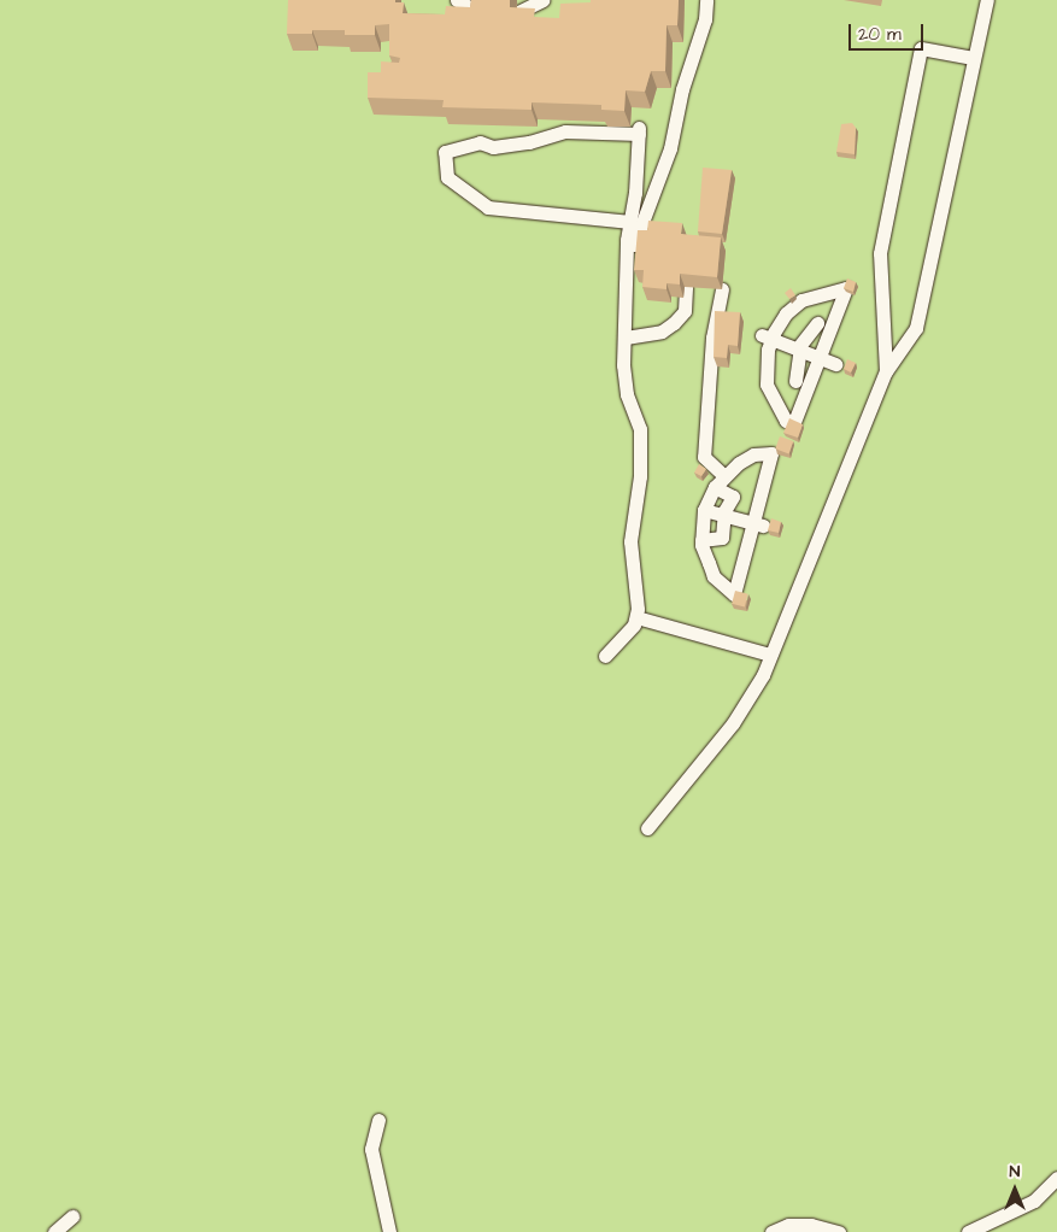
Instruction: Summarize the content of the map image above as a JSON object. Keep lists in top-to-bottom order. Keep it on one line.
{"scale_bar":"20 m","north":"top"}
